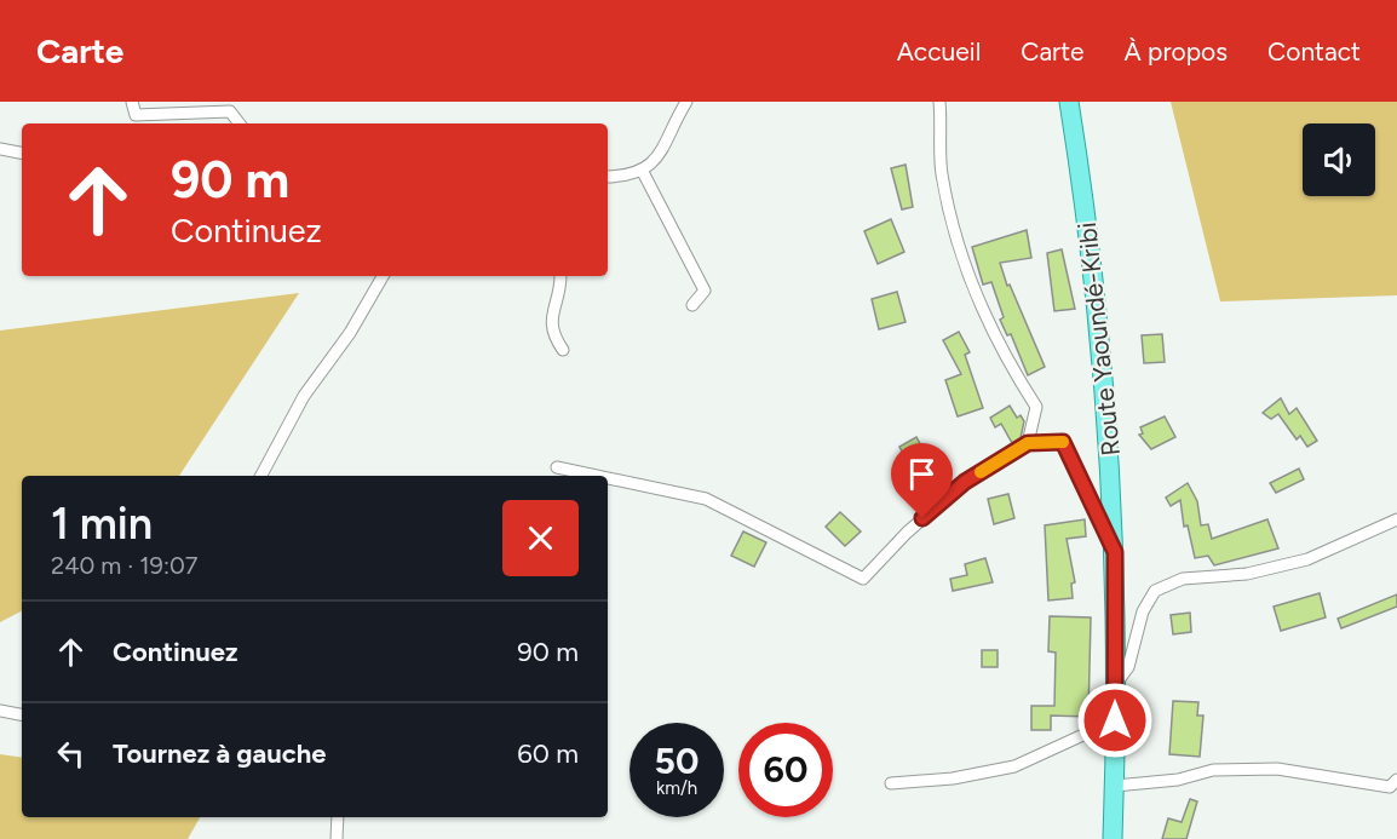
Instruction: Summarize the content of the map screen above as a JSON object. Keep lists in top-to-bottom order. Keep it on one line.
{"streets":{"main road":["Route Yaoundé-Kribi"]},"page":{"header":"Carte","nav":["Accueil","Carte","À propos","Contact"],"turn":["90 m","Continuez"],"heading":["1 min","240 m · 19:07"],"list":[{"name":"Continuez","value":"90 m"},{"name":"Tournez à gauche","value":"60 m"}],"speed":"50 km/h","limit":"60"}}
